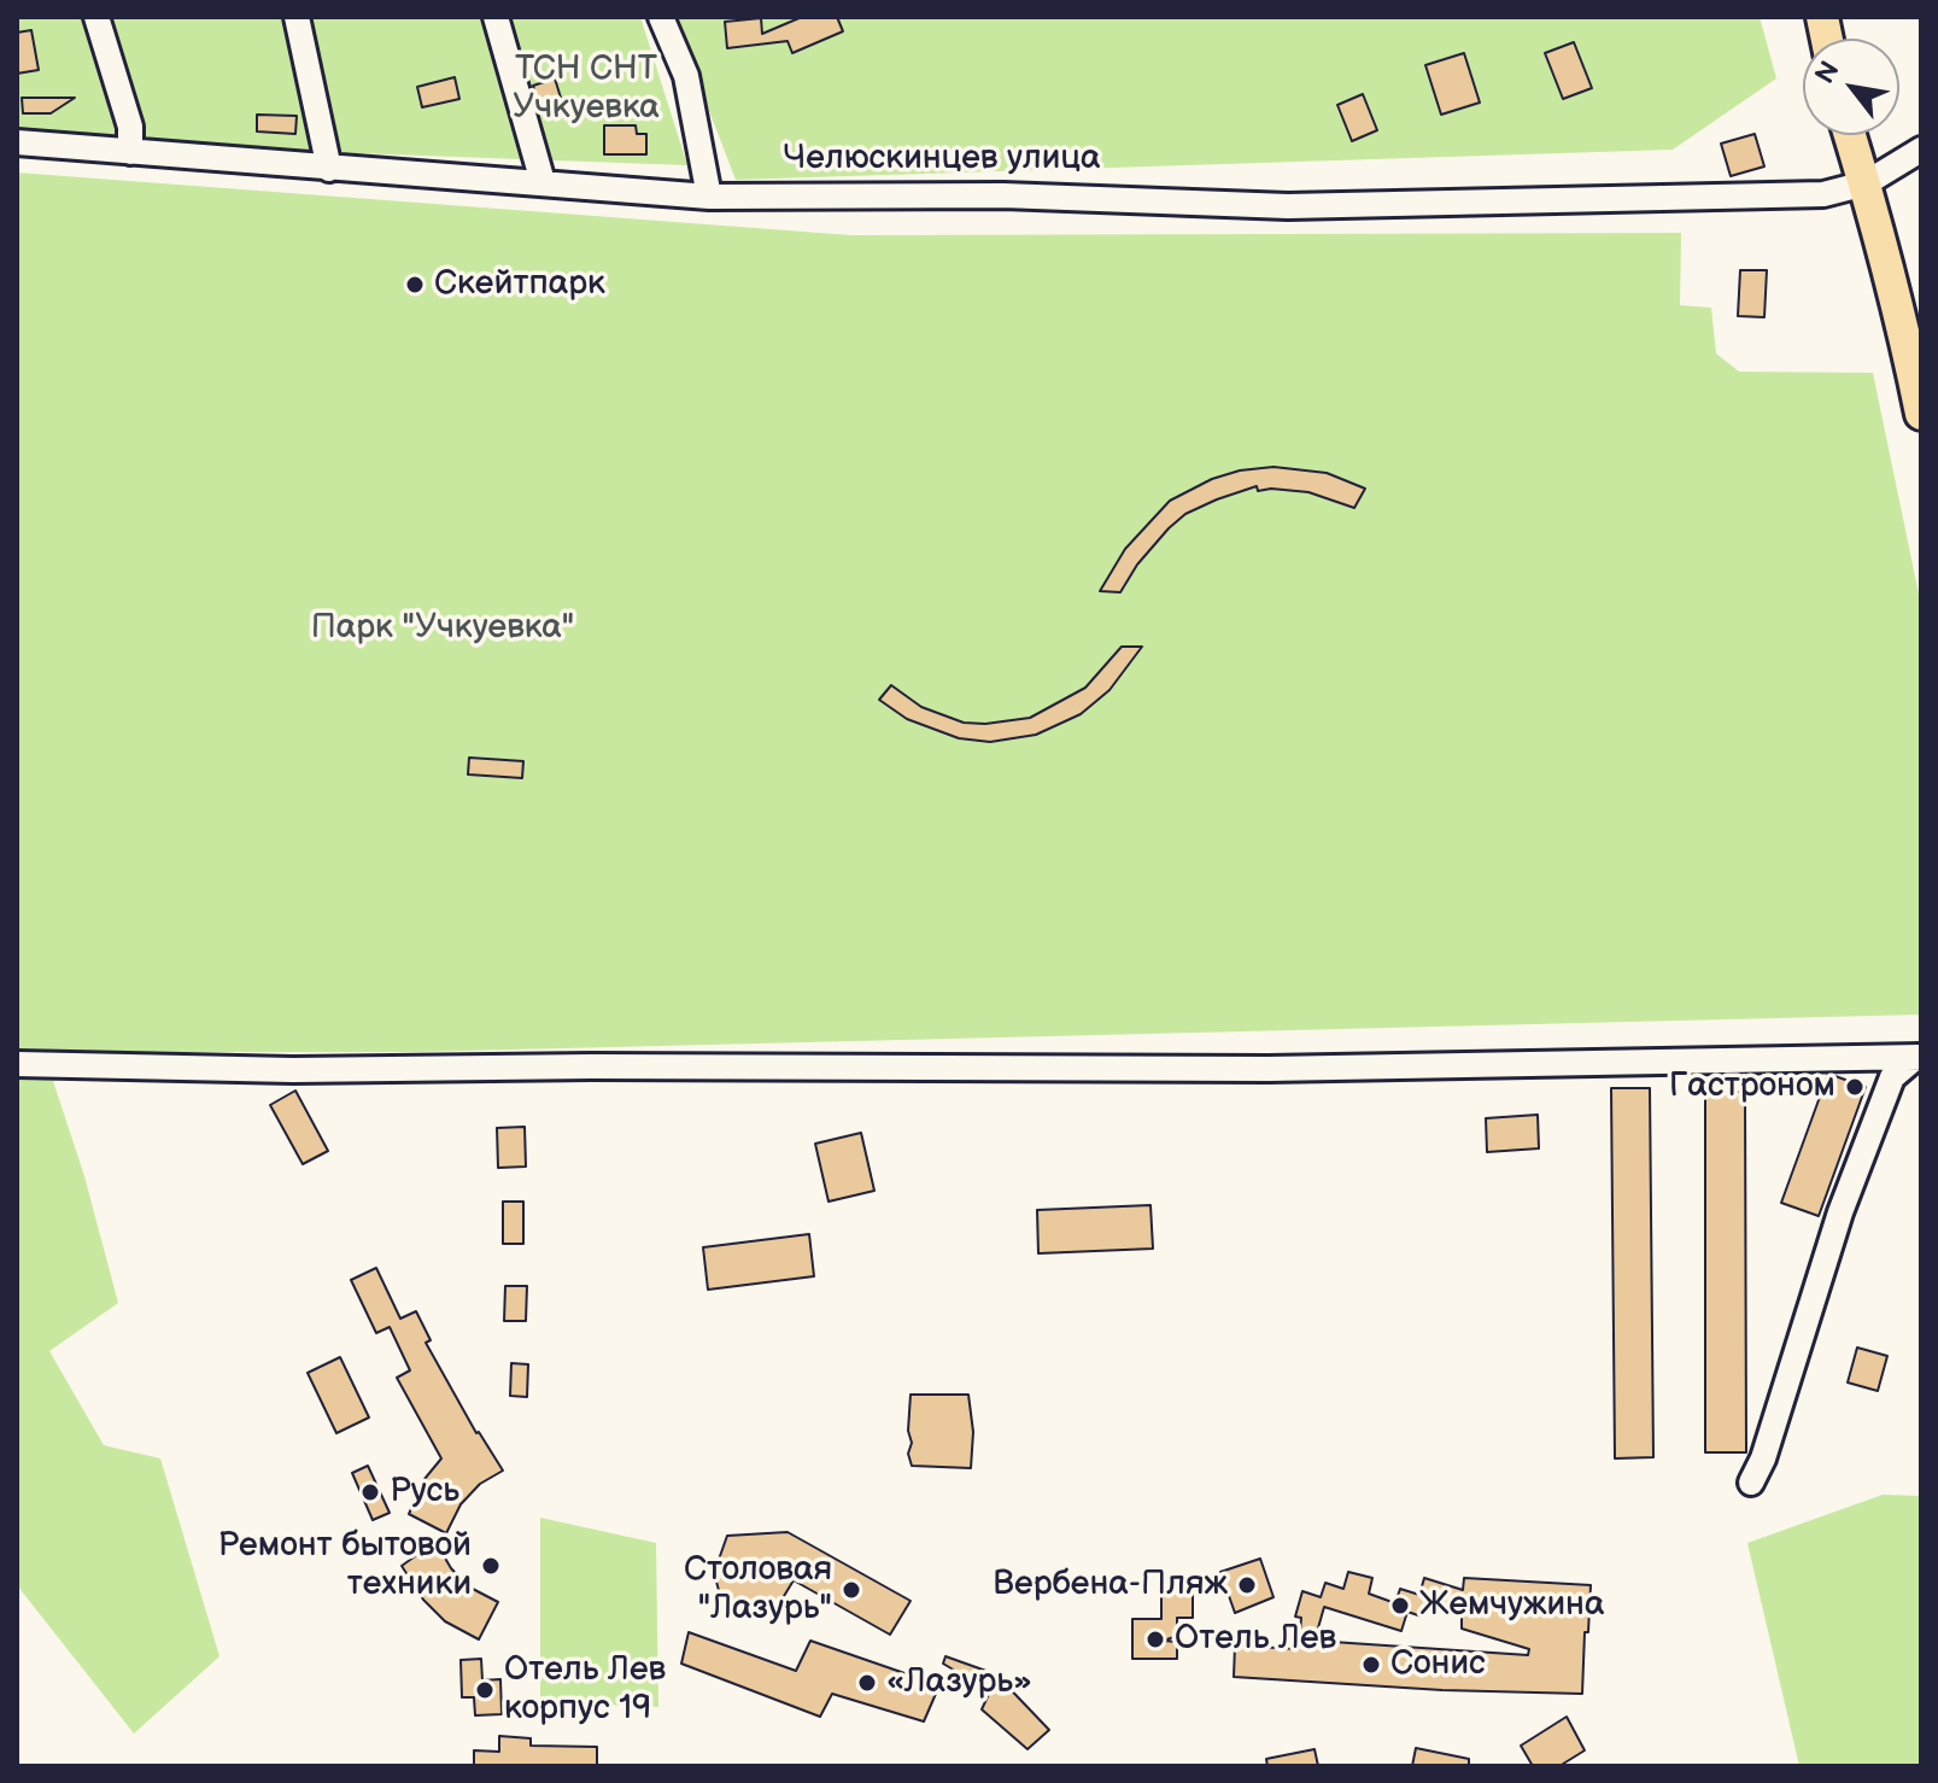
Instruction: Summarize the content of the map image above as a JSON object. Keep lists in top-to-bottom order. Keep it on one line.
{"streets":{"street":["Челюскинцев улица"]},"parks":["ТСН СНТ Учкуевка","Парк \"Учкуевка\""],"places":["Скейтпарк","Гастроном","Русь","Ремонт бытовой техники","Вербена-Пляж","Столовая \"Лазурь\"","Жемчужина","Отель Лев","Сонис","«Лазурь»","Отель Лев корпус 19"],"north":"top left"}
